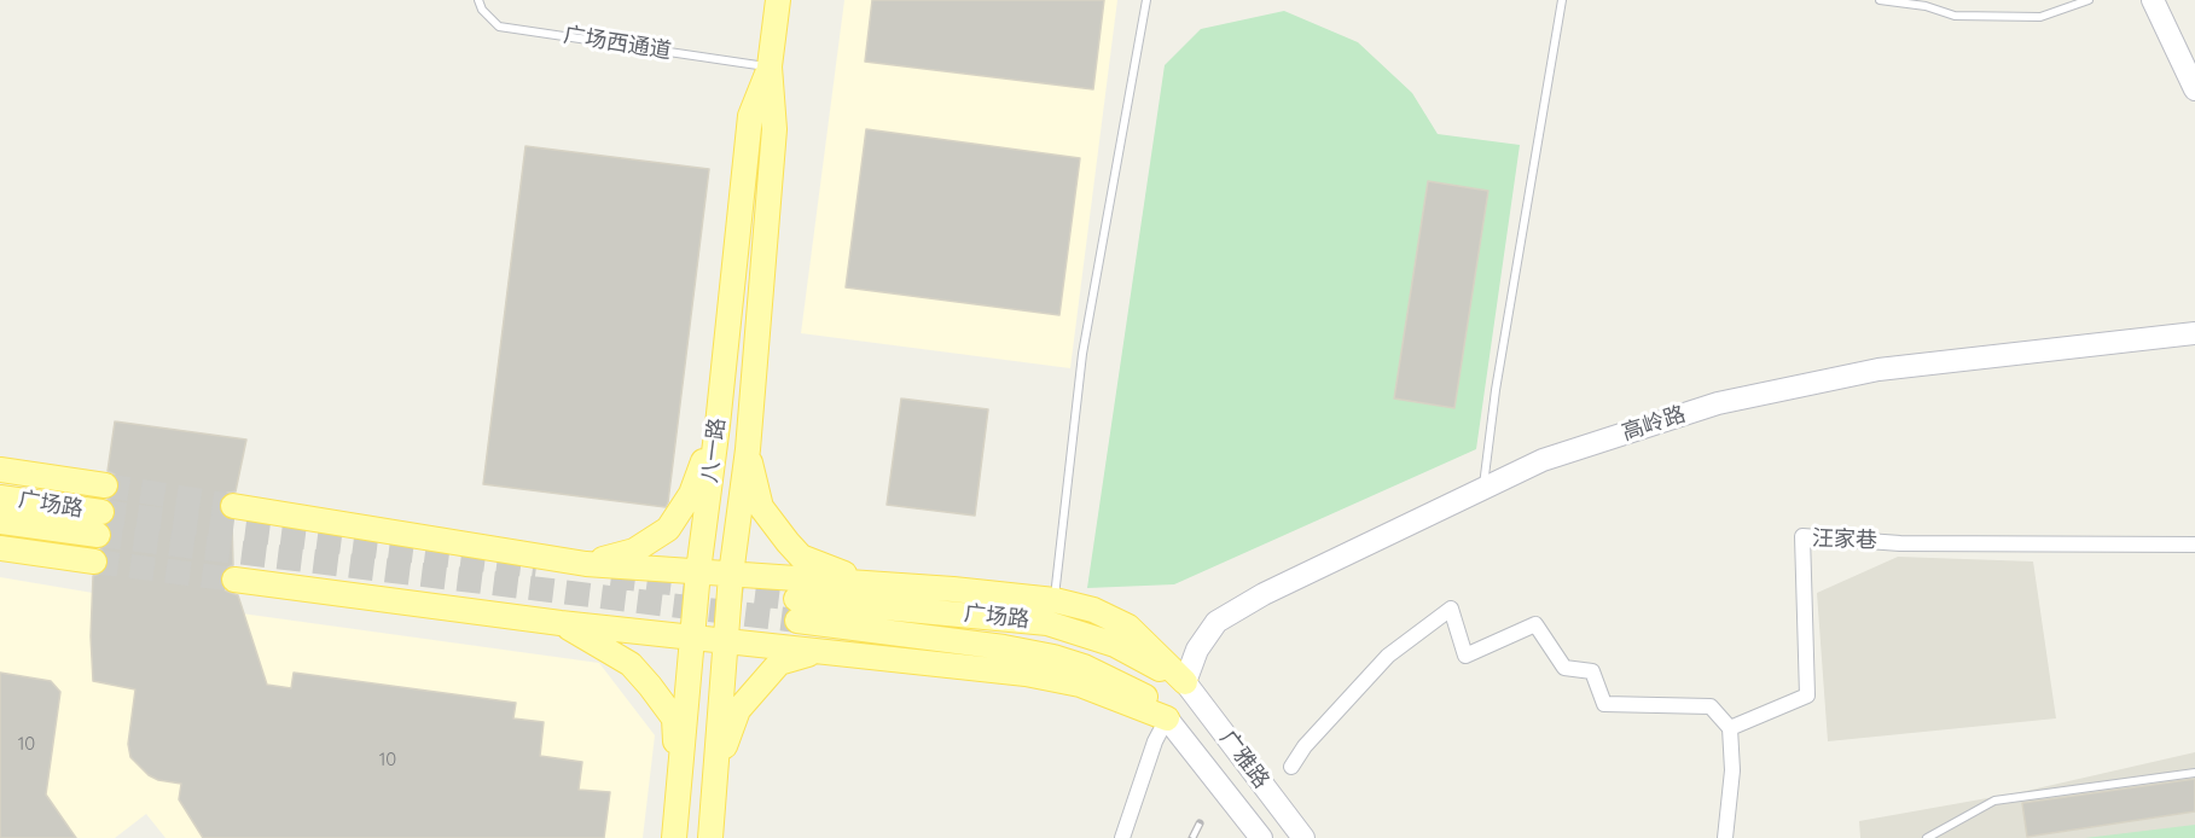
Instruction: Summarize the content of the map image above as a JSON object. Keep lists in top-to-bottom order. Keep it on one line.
{"streets":{"main road":["八一路","广场路"],"street":["高岭路","汪家巷","广雅路"],"lane":["广场西通道"]},"crossings":[["广场西通道","八一路"],["高岭路","广场路"],["高岭路","广雅路"],["广场路","广雅路"]],"house_numbers":["10","10"]}
